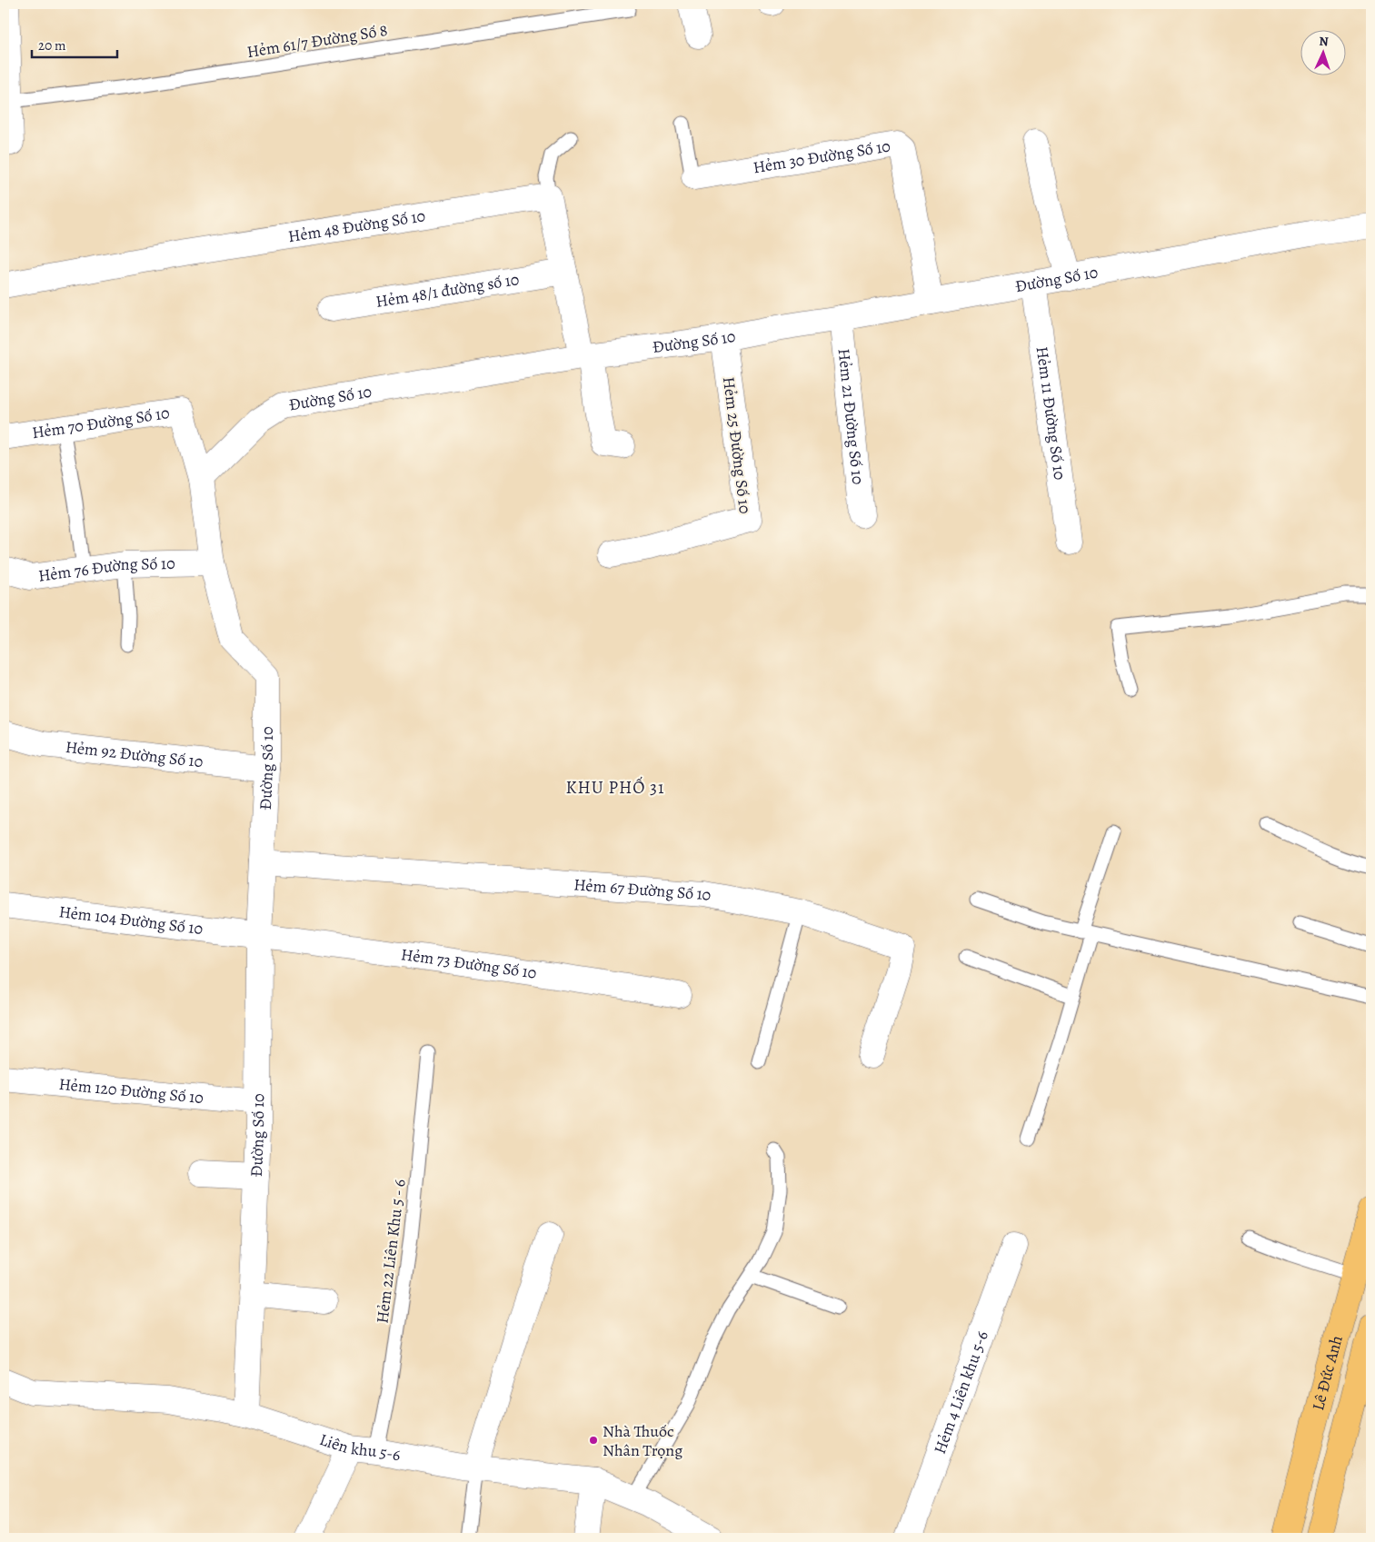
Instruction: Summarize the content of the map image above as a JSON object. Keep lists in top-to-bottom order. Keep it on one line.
{"streets":{"highway":["Lê Đức Anh"],"street":["Hẻm 30 Đường Số 10","Hẻm 48 Đường Số 10","Đường Số 10","Hẻm 48/1 đường số 10","Hẻm 11 Đường Số 10","Hẻm 21 Đường Số 10","Hẻm 70 Đường Số 10","Hẻm 25 Đường Số 10","Hẻm 76 Đường Số 10","Hẻm 92 Đường Số 10","Hẻm 67 Đường Số 10","Hẻm 104 Đường Số 10","Hẻm 73 Đường Số 10","Hẻm 120 Đường Số 10","Hẻm 4 Liên khu 5-6","Liên khu 5-6"],"lane":["Hẻm 61/7 Đường Số 8","Hẻm 22 Liên Khu 5 - 6"]},"crossings":[["Hẻm 30 Đường Số 10","Đường Số 10"],["Đường Số 10","Hẻm 11 Đường Số 10"],["Đường Số 10","Hẻm 21 Đường Số 10"],["Đường Số 10","Hẻm 70 Đường Số 10"],["Đường Số 10","Hẻm 25 Đường Số 10"],["Đường Số 10","Hẻm 76 Đường Số 10"],["Đường Số 10","Hẻm 92 Đường Số 10"],["Đường Số 10","Hẻm 67 Đường Số 10"],["Đường Số 10","Hẻm 104 Đường Số 10"],["Đường Số 10","Hẻm 73 Đường Số 10"],["Đường Số 10","Hẻm 120 Đường Số 10"],["Đường Số 10","Liên khu 5-6"],["Hẻm 104 Đường Số 10","Hẻm 73 Đường Số 10"],["Hẻm 22 Liên Khu 5 - 6","Liên khu 5-6"]],"districts":["KHU PHỐ 31"],"places":["Nhà Thuốc Nhân Trọng"],"scale_bar":"20 m","north":"top"}
